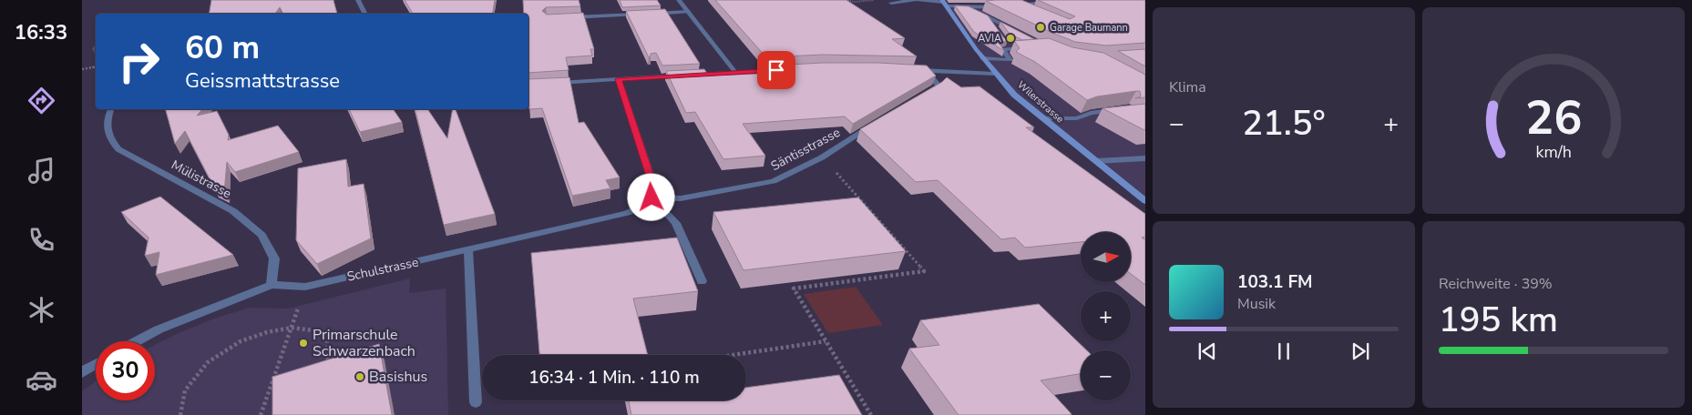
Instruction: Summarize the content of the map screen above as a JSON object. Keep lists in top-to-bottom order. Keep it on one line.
{"streets":{"main road":["Wilerstrasse"],"street":["Säntisstrasse","Mülistrasse","Schulstrasse"]},"crossings":[["Säntisstrasse","Schulstrasse"],["Mülistrasse","Schulstrasse"]],"places":["Garage Baumann","AVIA","Primarschule Schwarzenbach","Basishus"],"north":"right","page":{"tabs":"16:33","tile":["Klima",["Reichweite · 39%","195 km"]],"turn":["60 m","Geissmattstrasse"],"heat":["−","21.5°","+"],"map_buttons":["+","−"],"song":["103.1 FM","Musik"],"limit":"30","trip":"16:34 · 1 Min. · 110 m","gauge":["26","km/h"]}}
